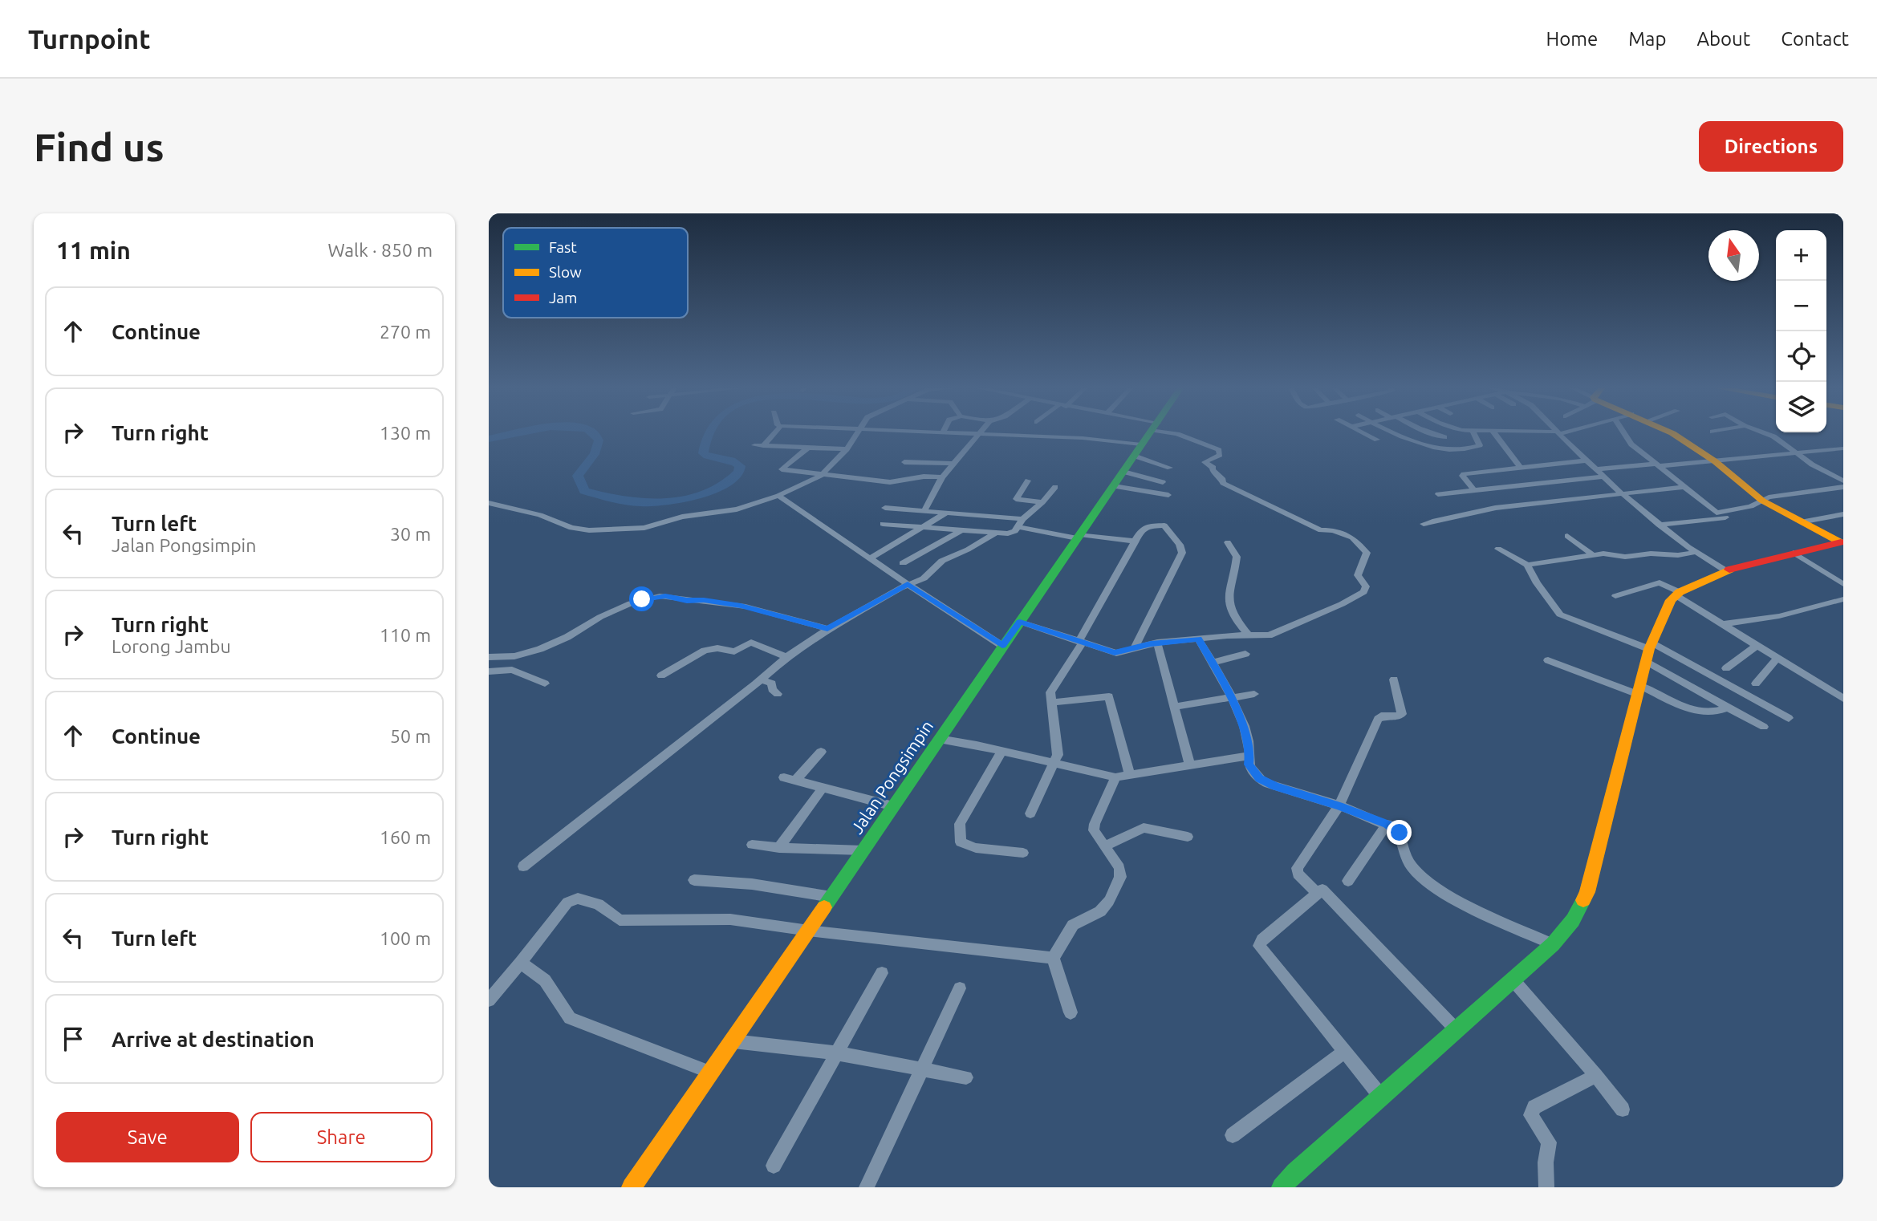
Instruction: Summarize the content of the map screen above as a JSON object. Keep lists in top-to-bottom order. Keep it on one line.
{"streets":{"street":["Jalan Pongsimpin"]},"legend":["Fast","Slow","Jam"],"north":"top","page":{"header":"Turnpoint","nav":["Home","Map","About","Contact"],"buttons":["Directions",["Save","Share"]],"title":"Find us","heading":["11 min","Walk · 850 m"],"map_buttons":["+","−"],"list":[["Continue","270 m"],["Turn right","130 m"],["Turn left","Jalan Pongsimpin","30 m"],["Turn right","Lorong Jambu","110 m"],["Continue","50 m"],["Turn right","160 m"],["Turn left","100 m"],"Arrive at destination"]}}
